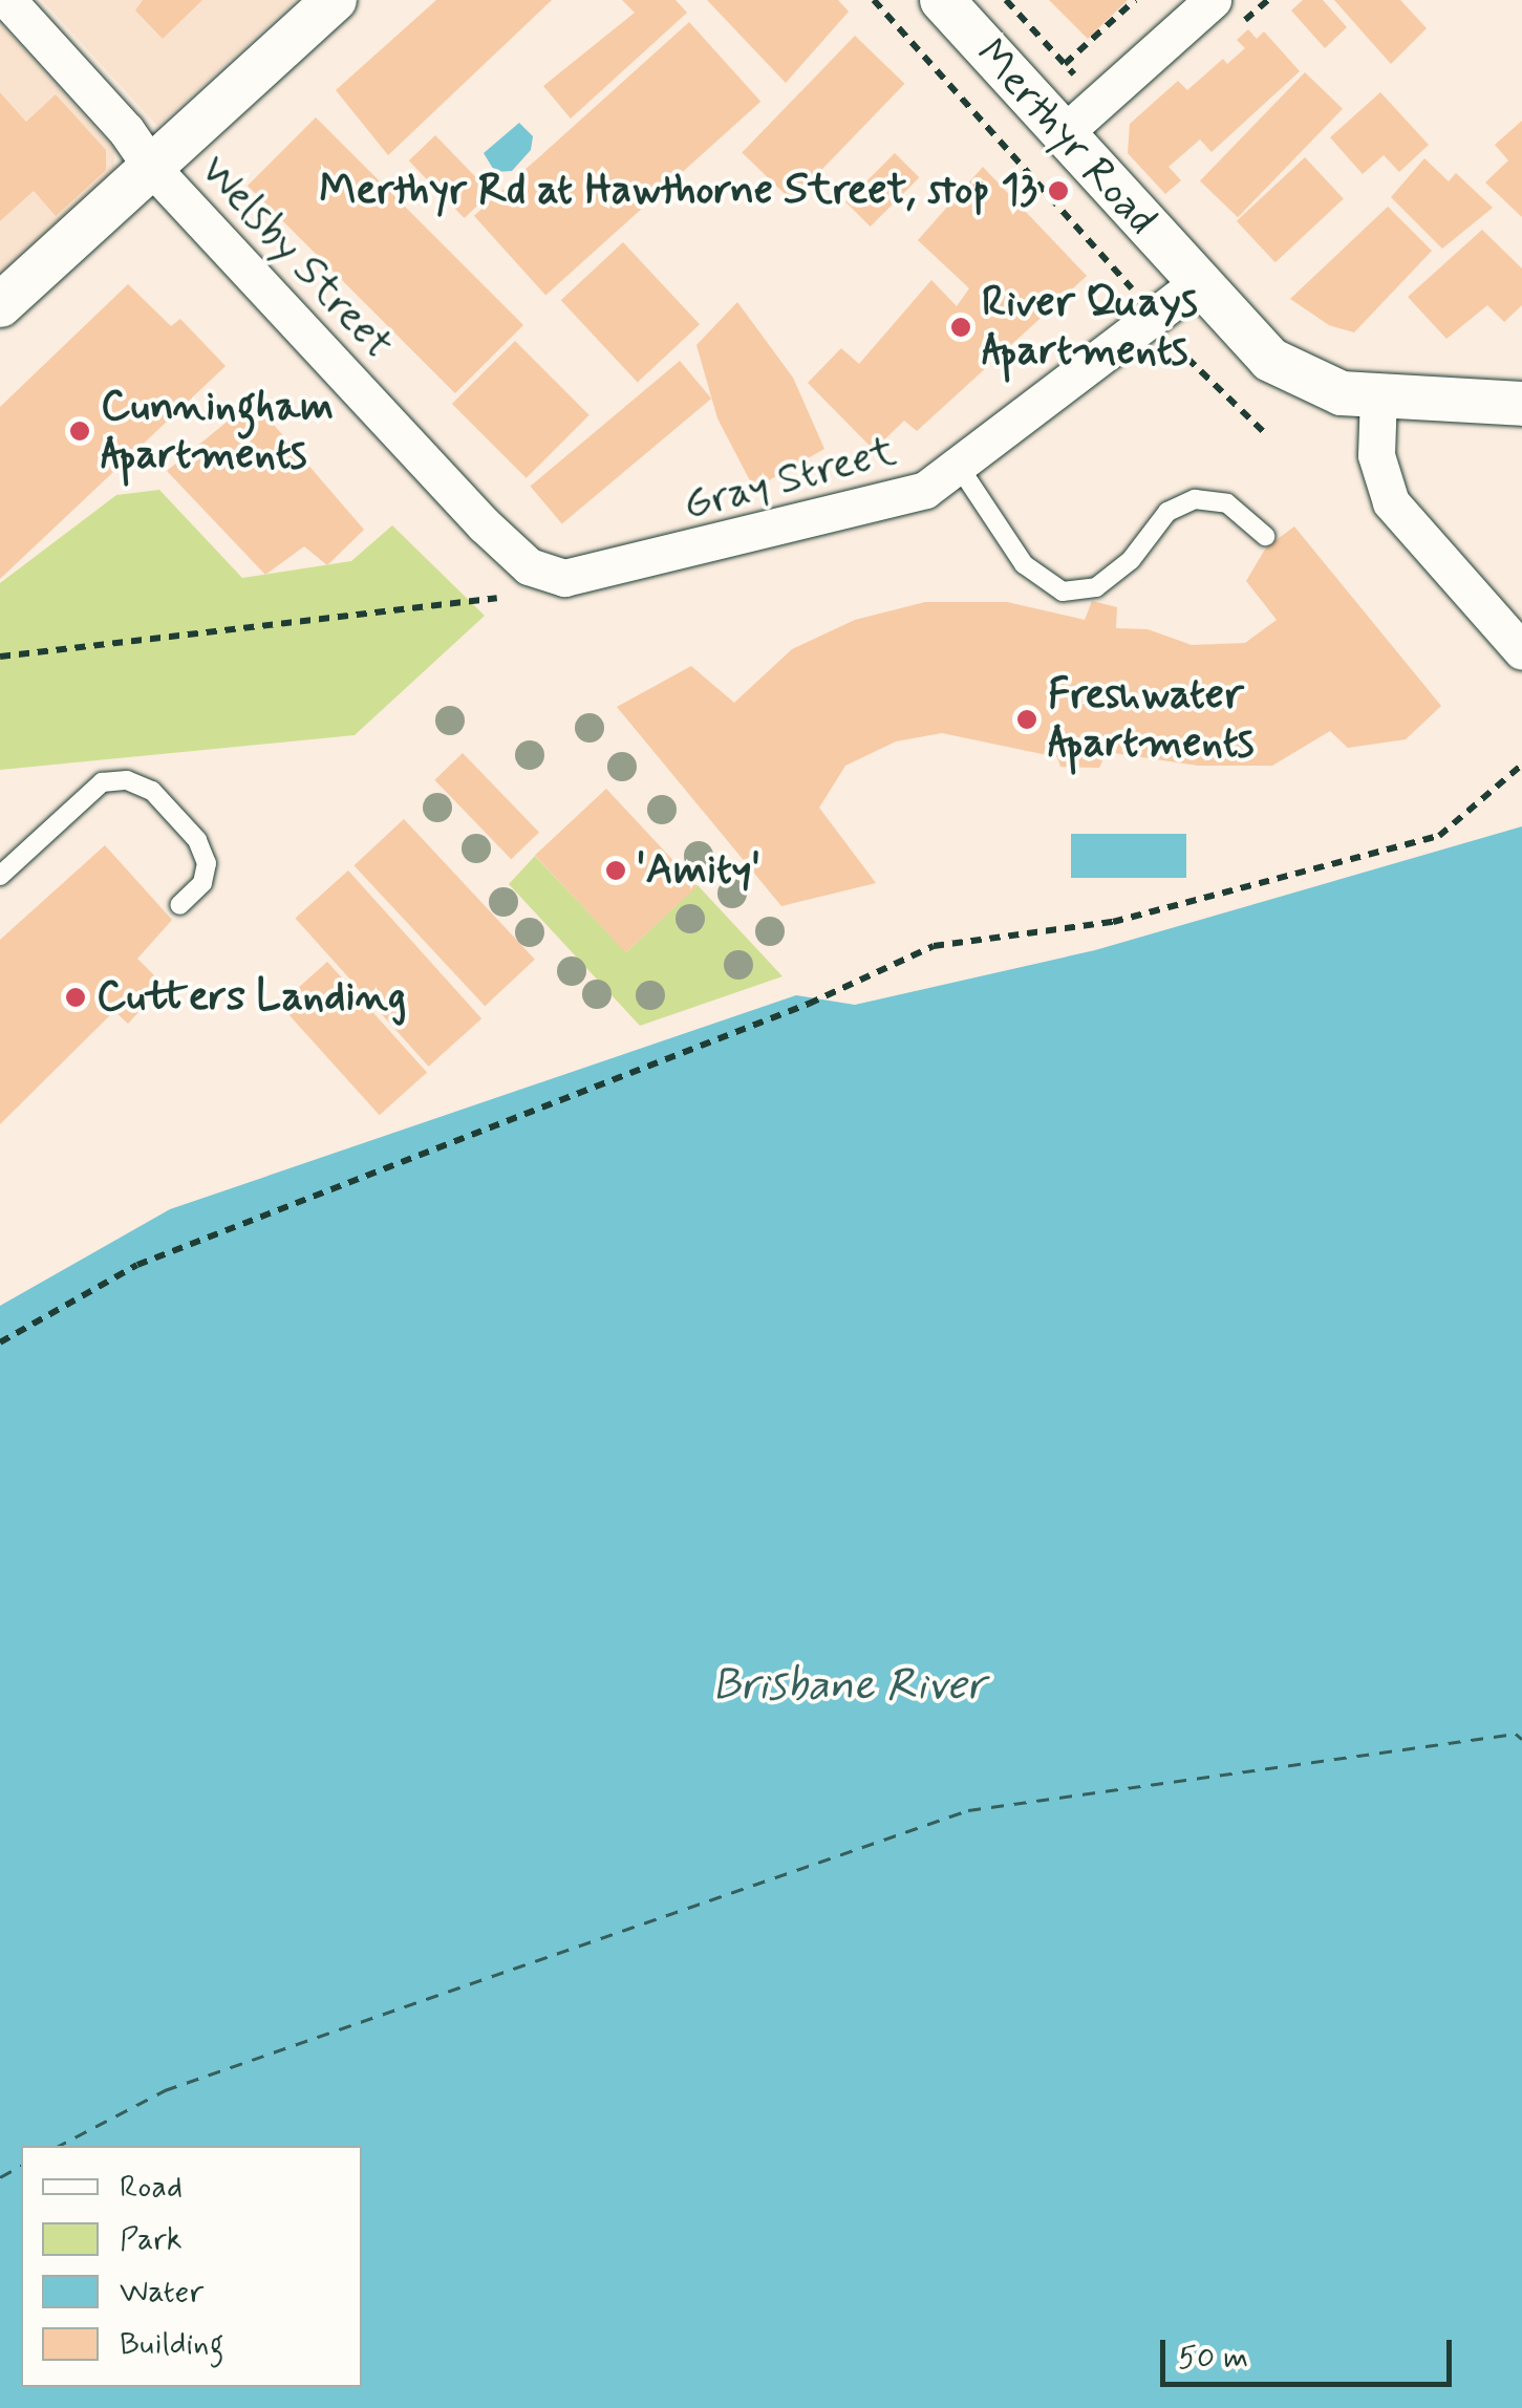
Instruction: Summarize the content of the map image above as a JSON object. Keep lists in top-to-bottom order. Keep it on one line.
{"streets":{"street":["Merthyr Road","Welsby Street","Gray Street"]},"crossings":[["Merthyr Road","Gray Street"],["Welsby Street","Gray Street"]],"water":["Brisbane River"],"places":["Merthyr Rd at Hawthorne Street, stop 13","River Quays Apartments","Cunningham Apartments","Freshwater Apartments","'Amity'","Cutters Landing"],"legend":["Road","Park","Water","Building"],"scale_bar":"50 m"}
